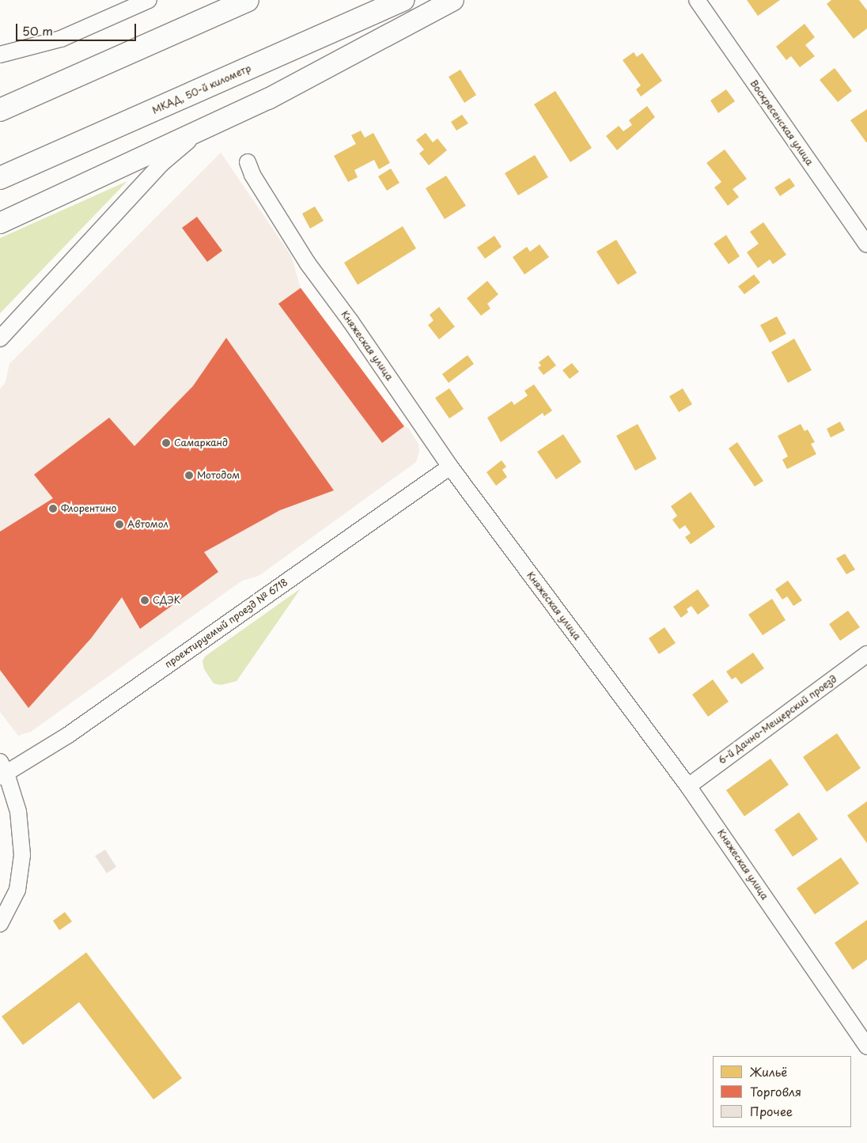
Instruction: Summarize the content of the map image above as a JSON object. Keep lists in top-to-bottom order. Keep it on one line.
{"streets":{"highway":["МКАД, 50-й километр"],"street":["Воскресенская улица","Княжеская улица","проектируемый проезд № 6718","6-й Дачно-Мещерский проезд"]},"crossings":[["Княжеская улица","проектируемый проезд № 6718"],["Княжеская улица","6-й Дачно-Мещерский проезд"]],"places":["Самарканд","Мотодом","Флорентино","Автомол","СДЭК"],"legend":["Жильё","Торговля","Прочее"],"scale_bar":"50 m"}
